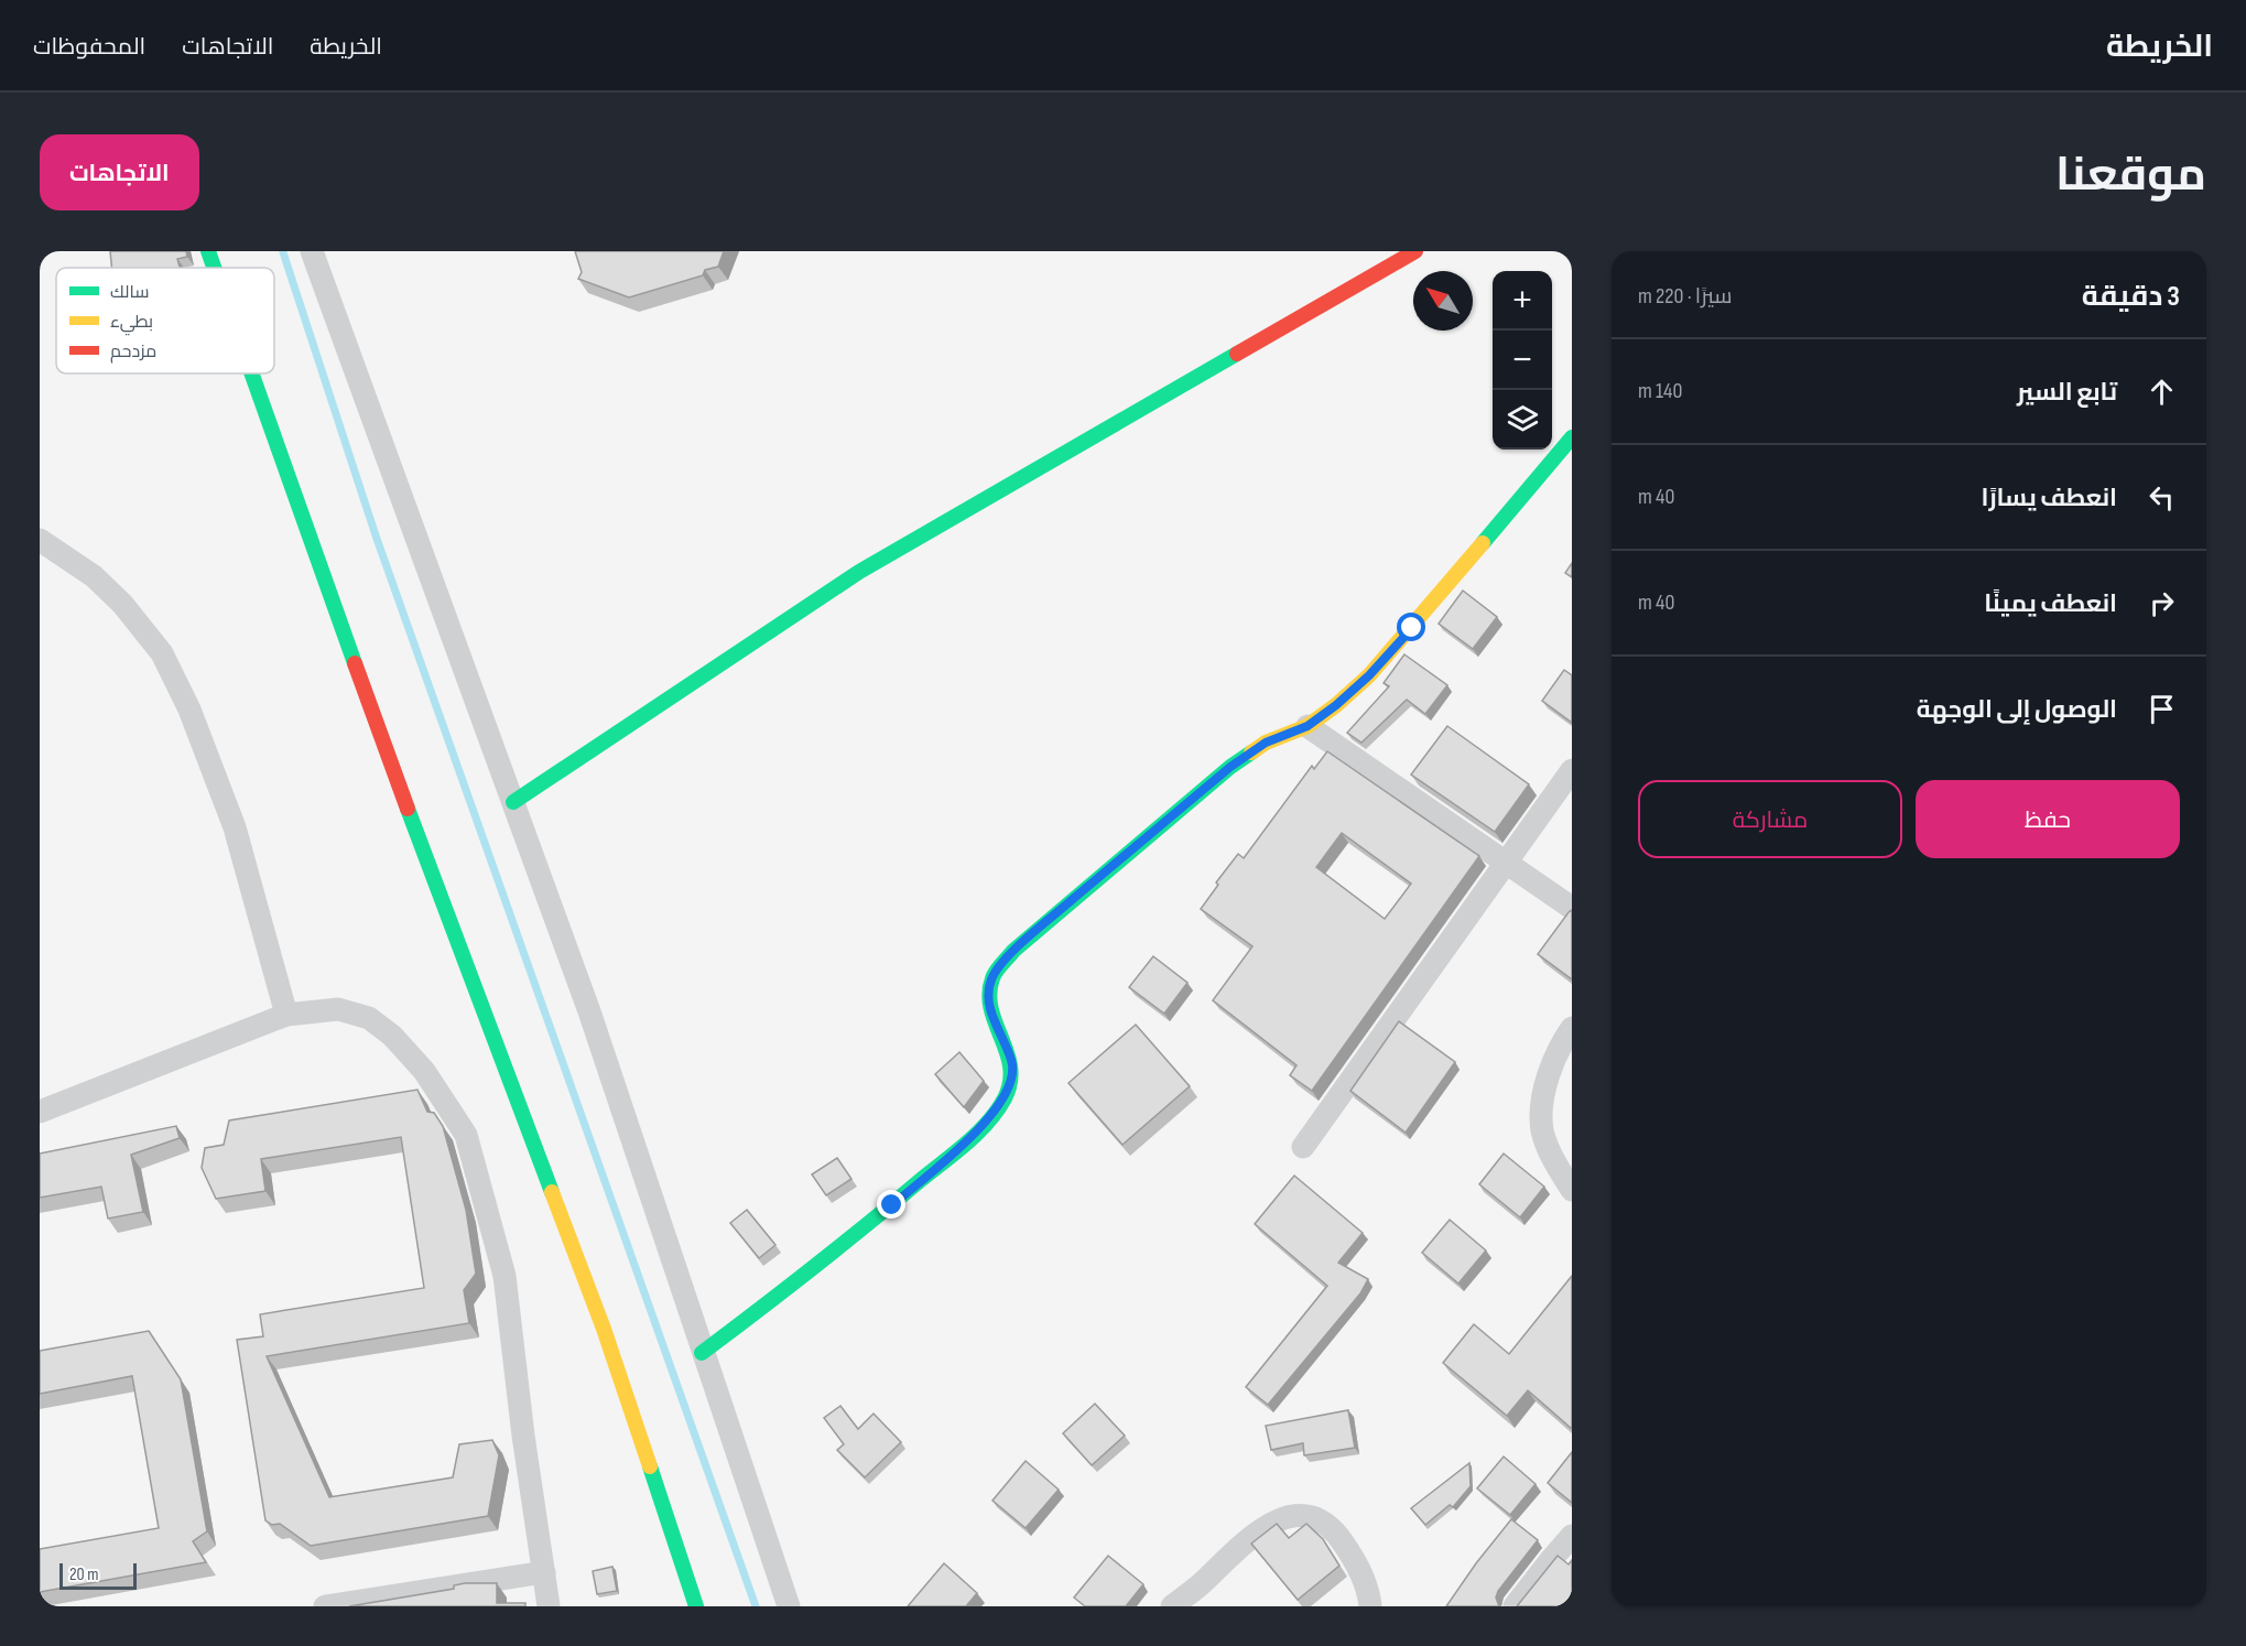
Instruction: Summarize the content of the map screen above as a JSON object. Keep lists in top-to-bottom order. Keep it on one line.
{"legend":["سالك","بطيء","مزدحم"],"scale_bar":"20 m","north":"top left","page":{"header":"الخريطة","nav":["الخريطة","الاتجاهات","المحفوظات"],"title":"موقعنا","buttons":["الاتجاهات",["حفظ","مشاركة"]],"heading":["3 دقيقة","سيرًا · 220 m"],"map_buttons":["+","−"],"list":[["تابع السير","140 m"],["انعطف يسارًا","40 m"],["انعطف يمينًا","40 m"],"الوصول إلى الوجهة"],"scale":"20 m"}}
